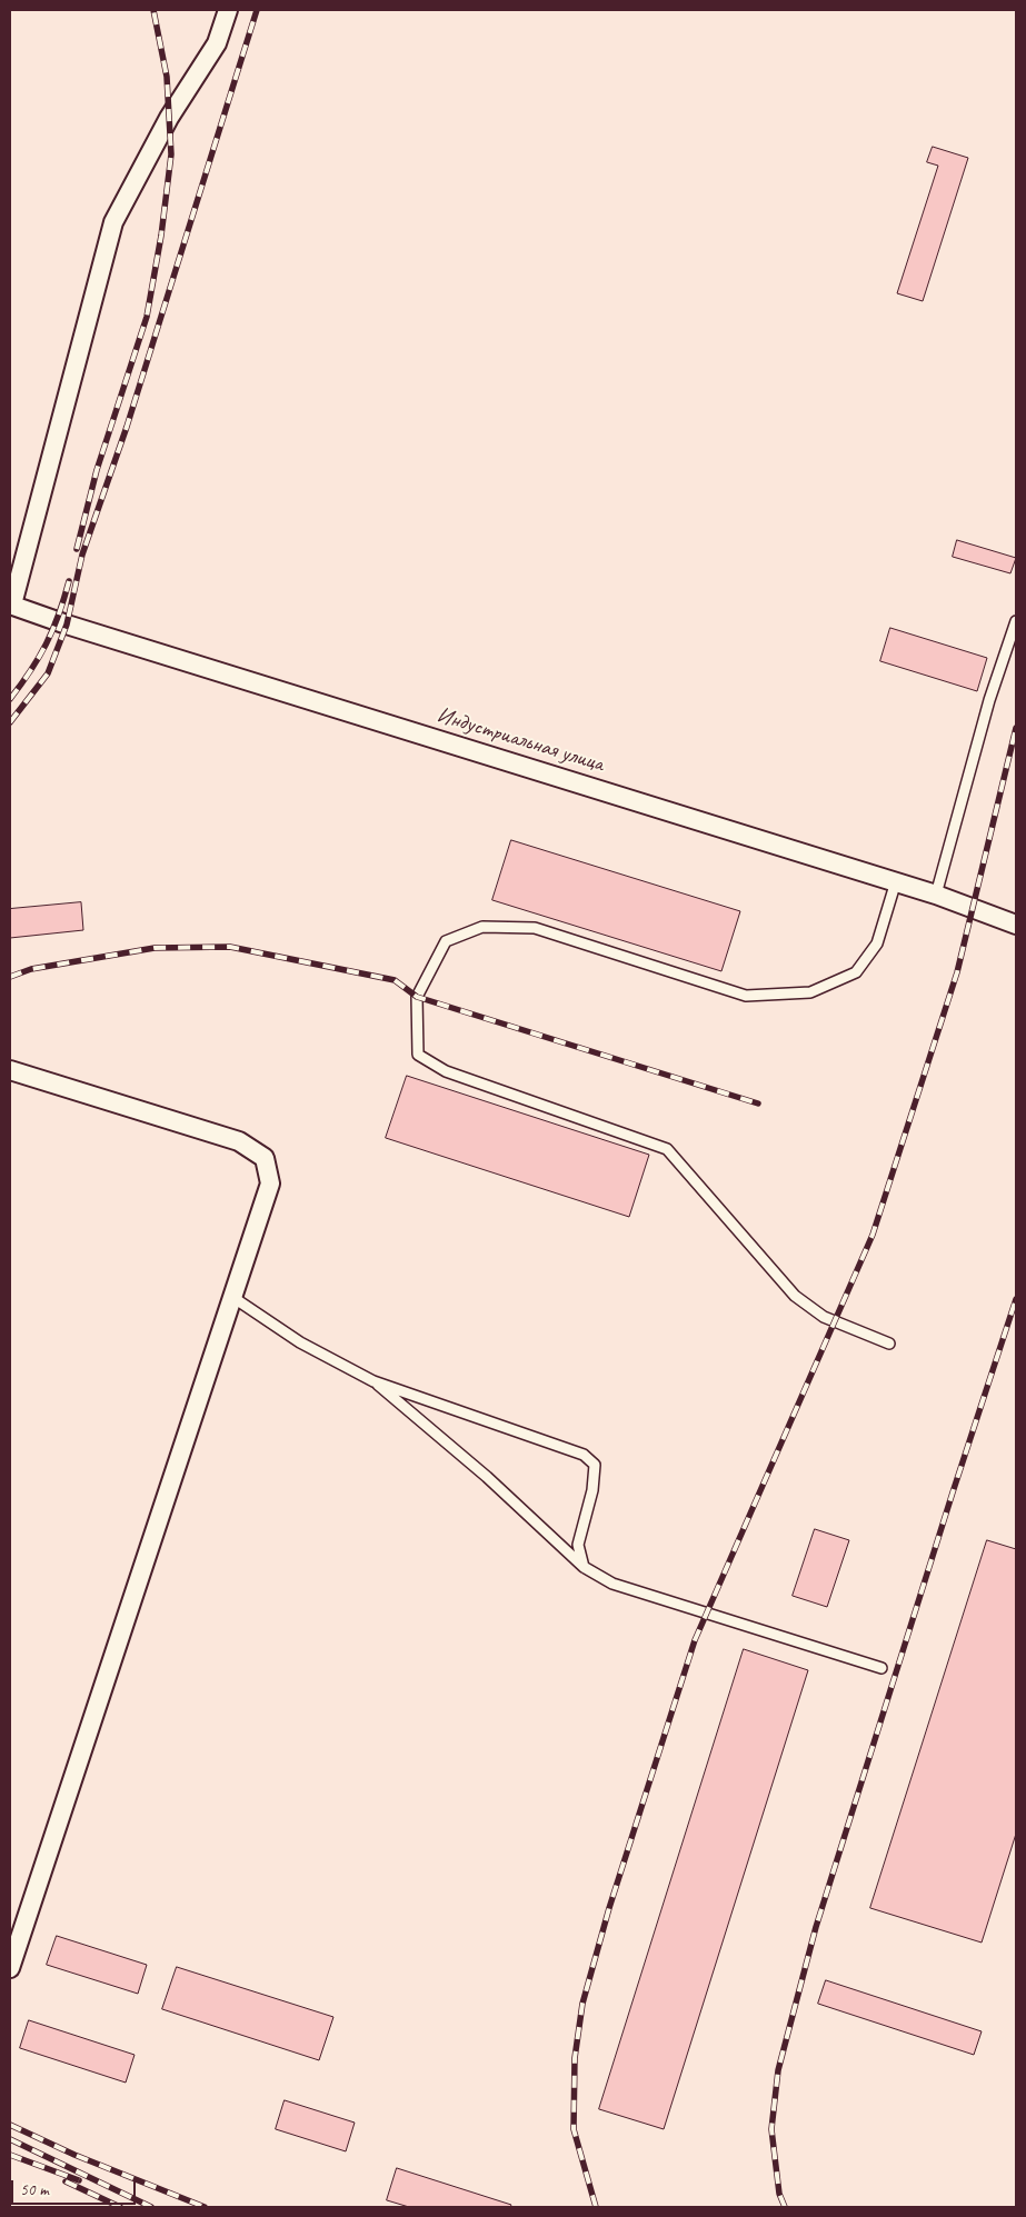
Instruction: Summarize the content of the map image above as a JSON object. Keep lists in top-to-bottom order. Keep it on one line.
{"streets":{"street":["Индустриальная улица"]},"scale_bar":"50 m"}
